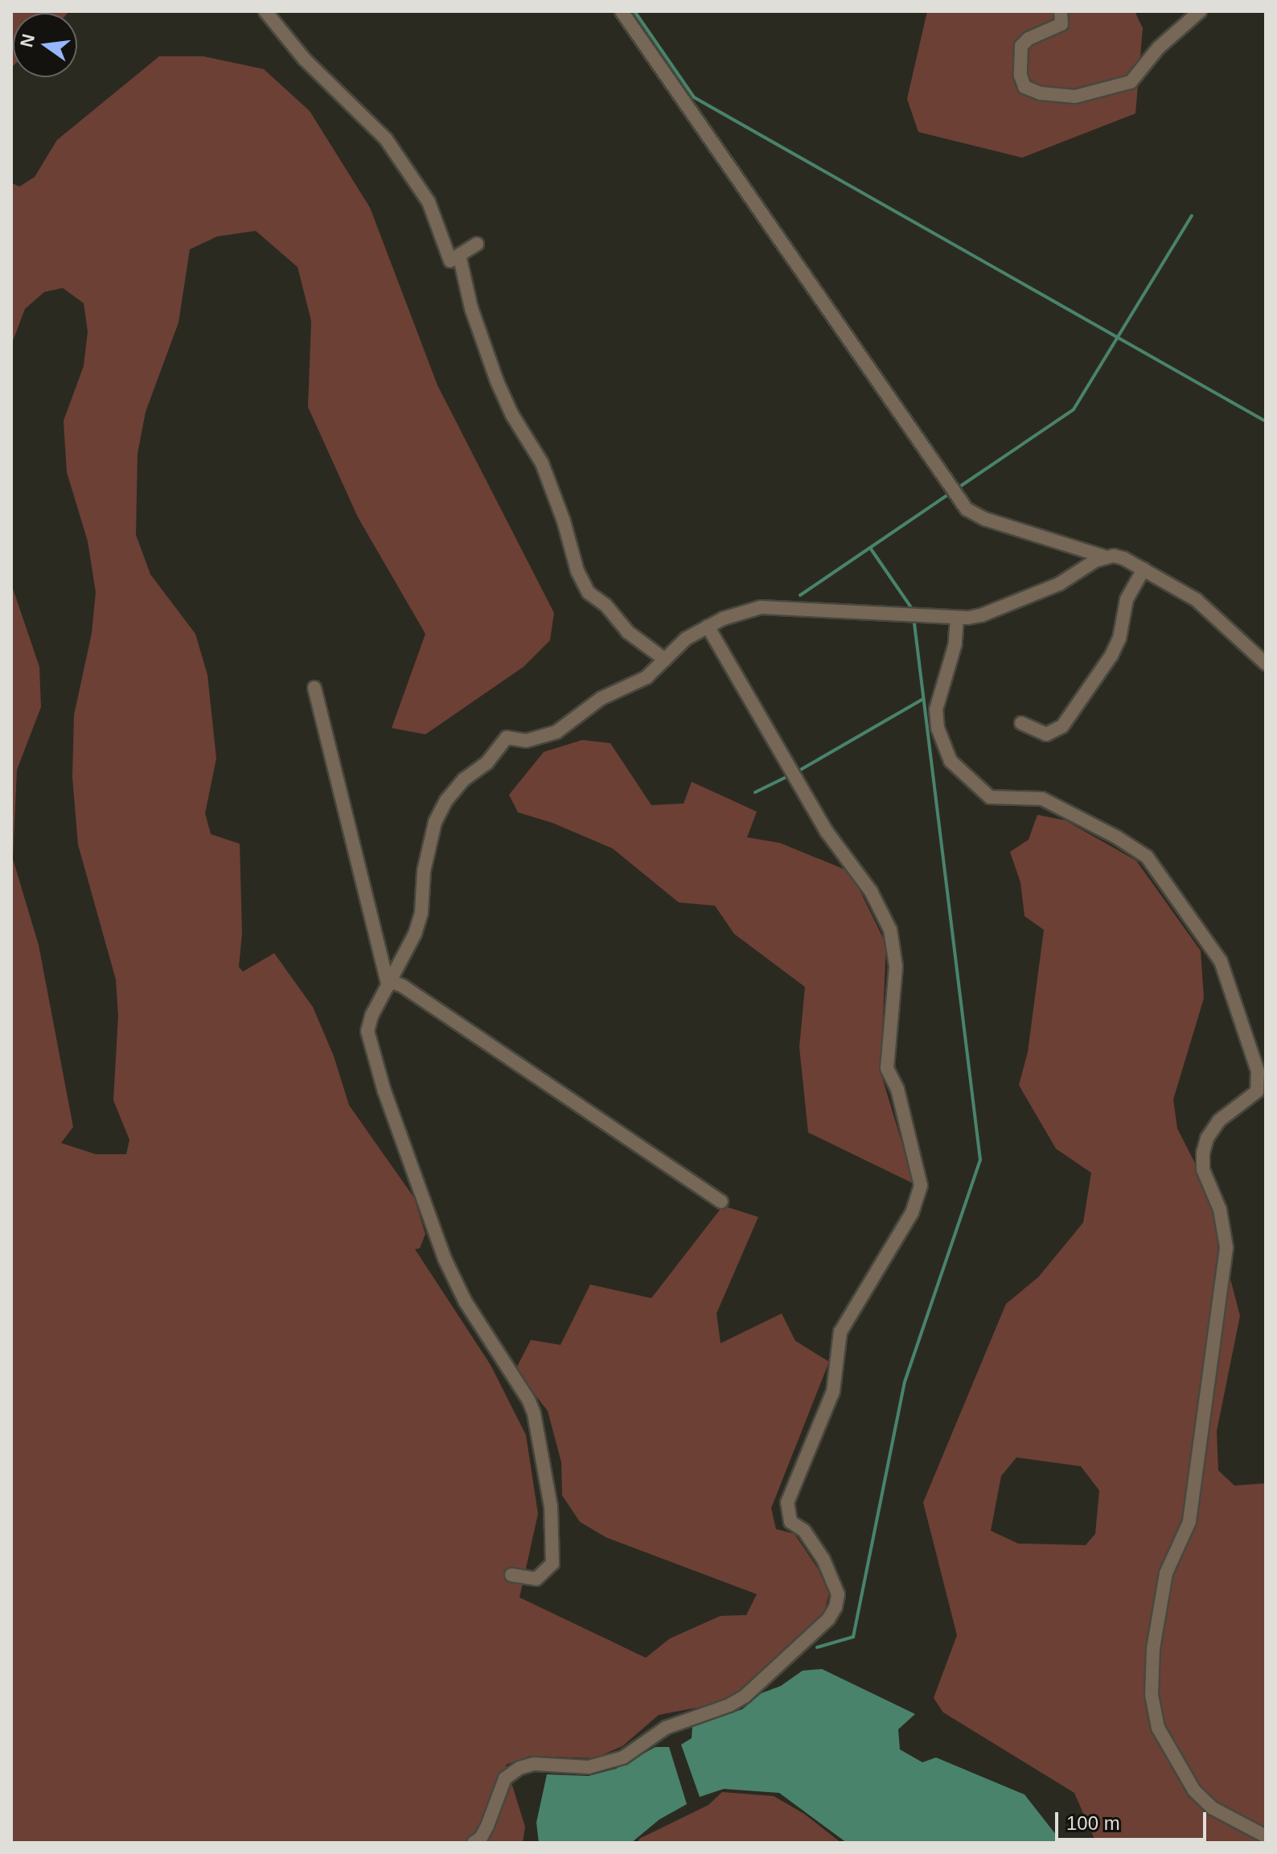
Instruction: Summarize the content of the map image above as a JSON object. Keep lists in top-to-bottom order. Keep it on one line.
{"scale_bar":"100 m","north":"left"}
